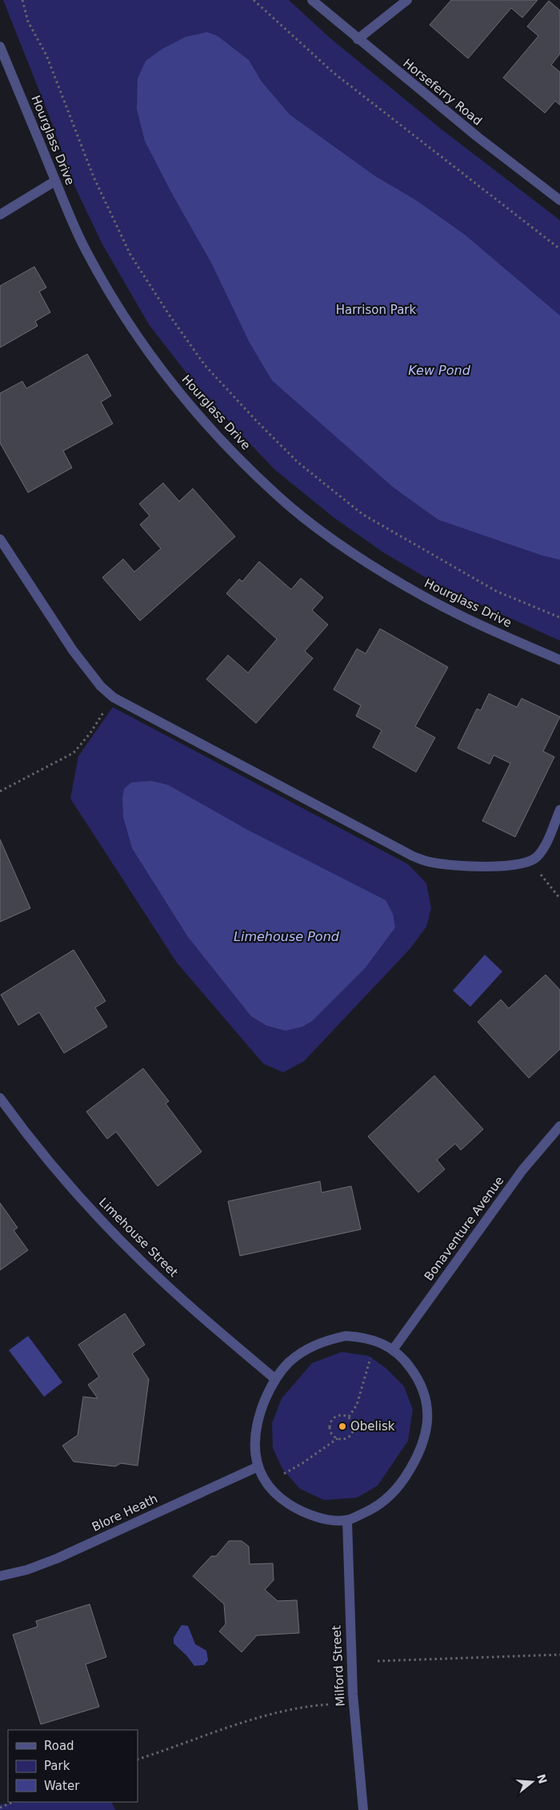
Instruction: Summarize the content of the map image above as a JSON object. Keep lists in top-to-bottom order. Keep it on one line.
{"streets":{"street":["Horseferry Road","Hourglass Drive","Bonaventure Avenue","Limehouse Street","Blore Heath","Milford Street"]},"water":["Kew Pond","Limehouse Pond"],"parks":["Harrison Park"],"places":["Obelisk"],"legend":["Road","Park","Water"],"north":"right"}
